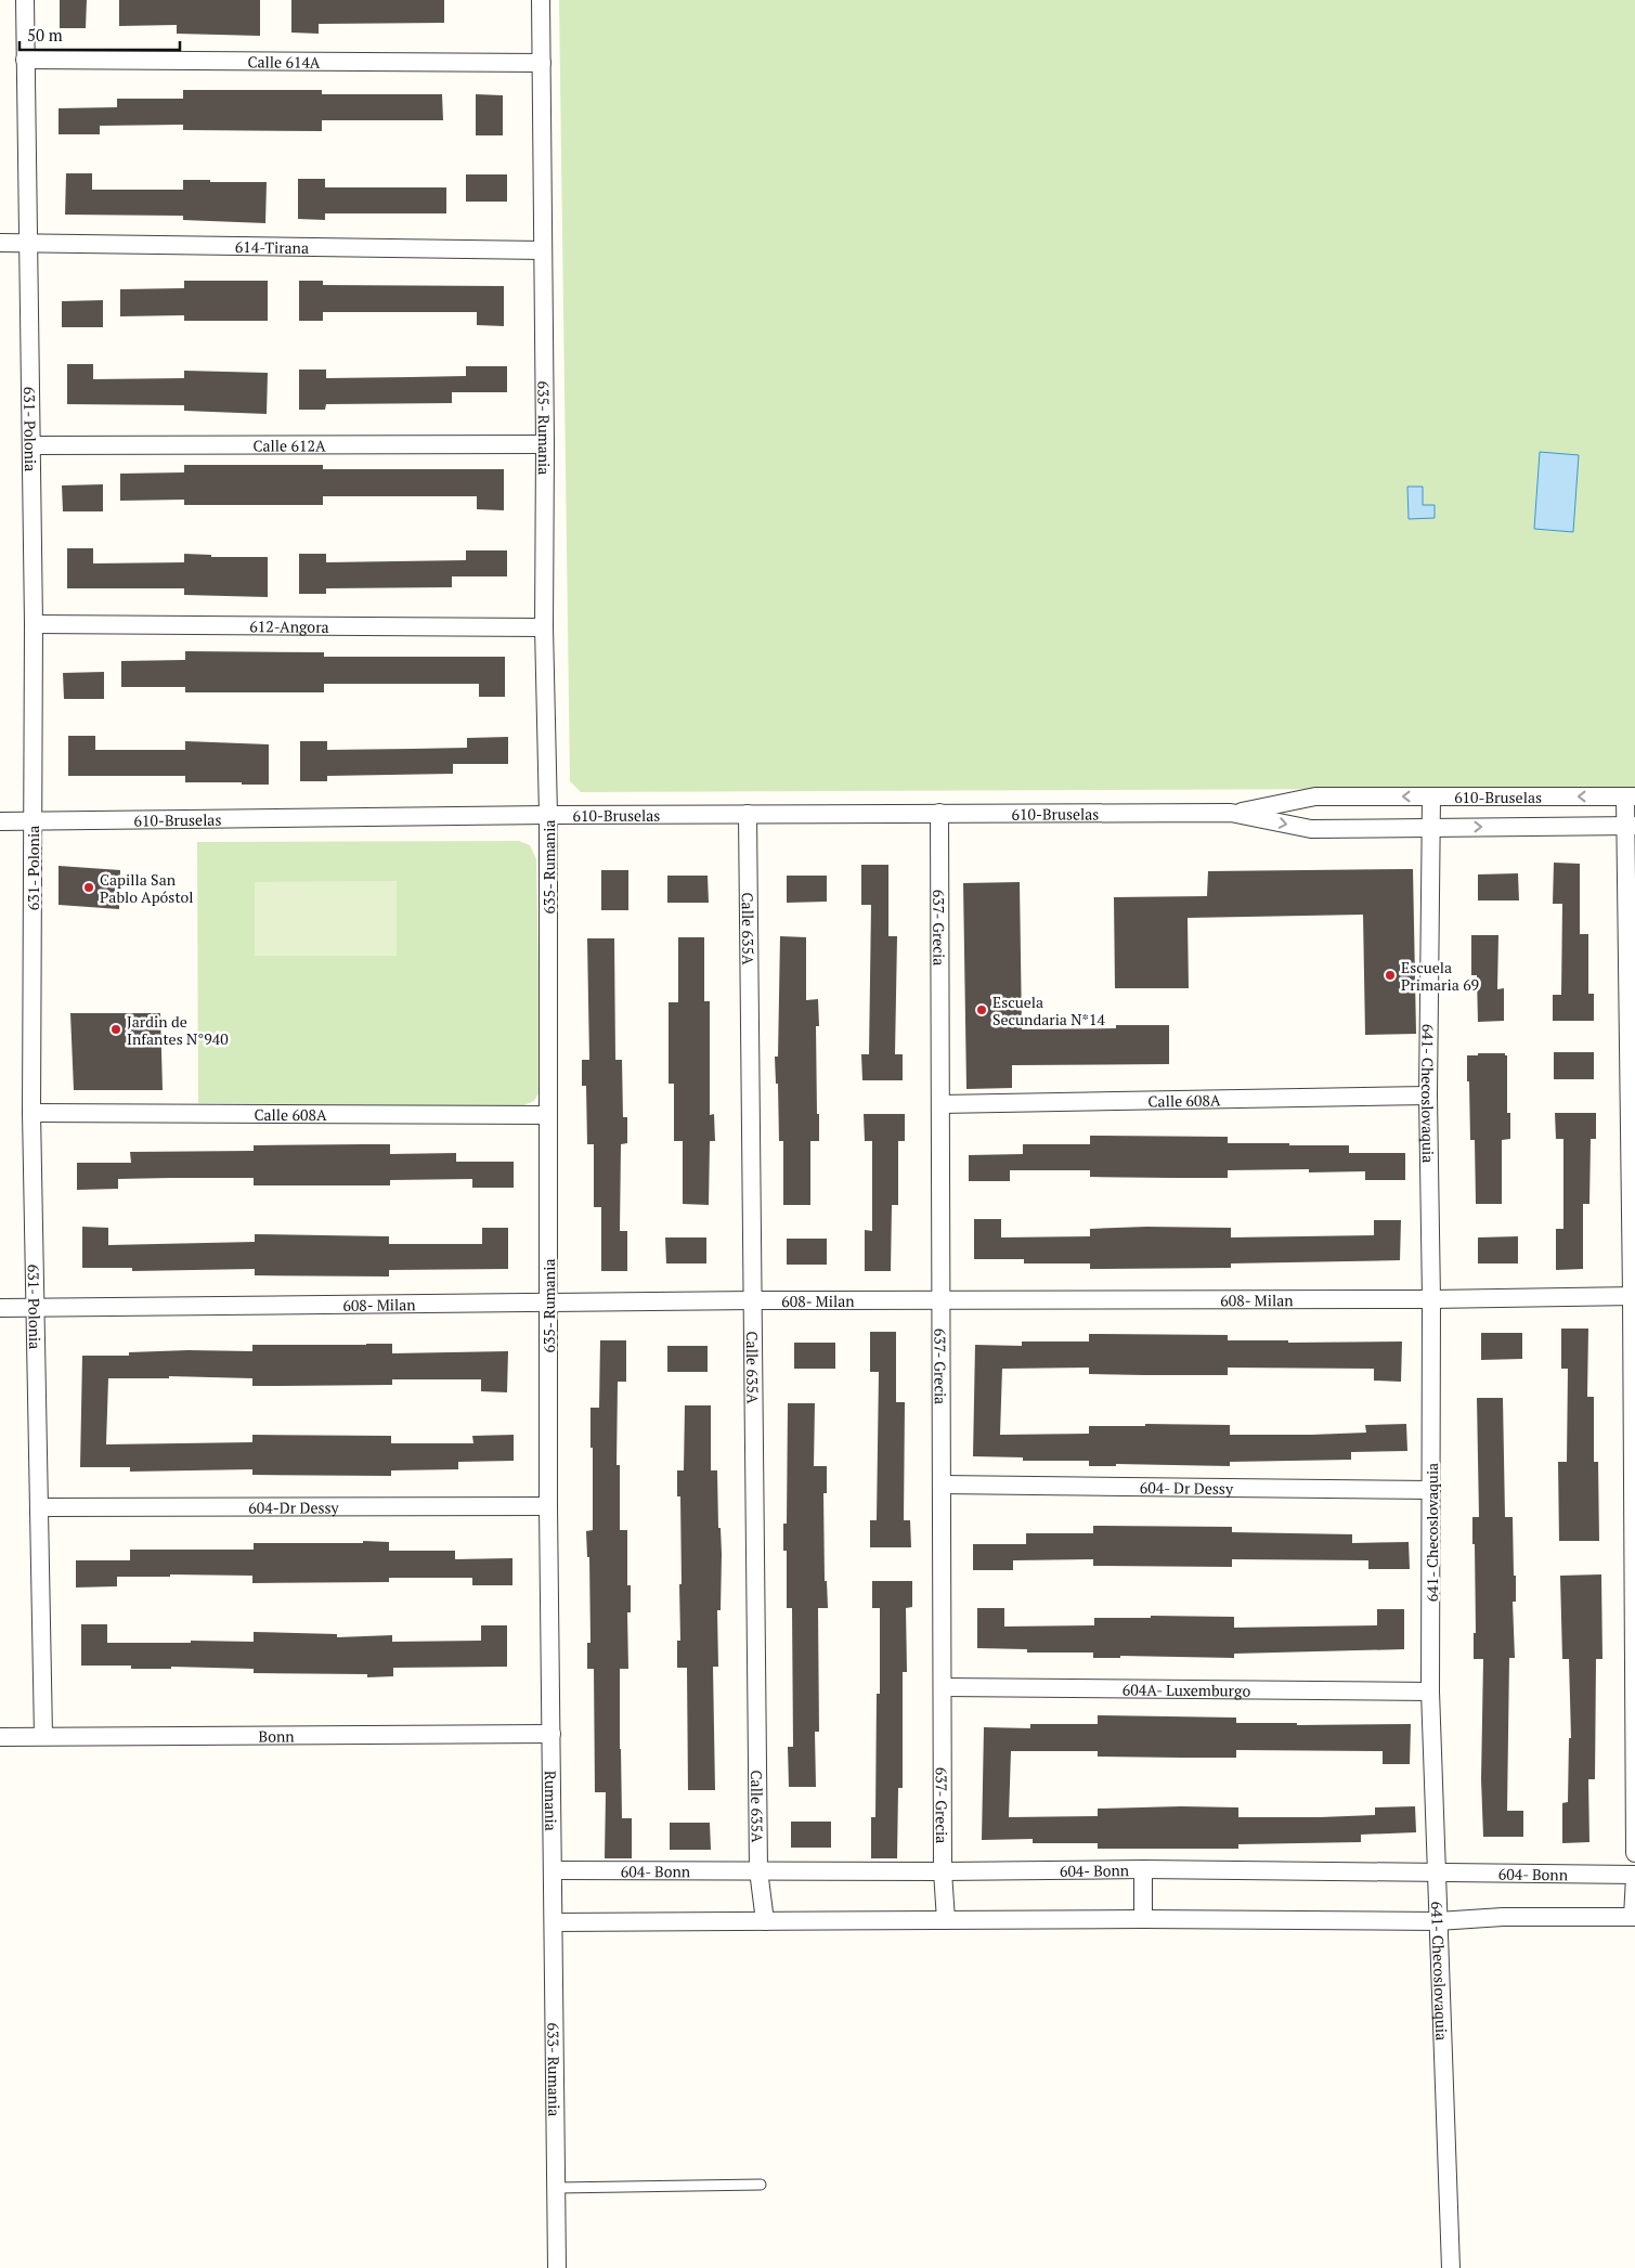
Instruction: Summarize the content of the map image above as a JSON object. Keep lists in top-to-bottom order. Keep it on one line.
{"streets":{"street":["Calle 614A","614-Tirana","635- Rumania","631- Polonia","Calle 612A","612-Angora","610-Bruselas","637- Grecia","Calle 635A","641- Checoslovaquia","Calle 608A","608- Milan","604- Dr Dessy","604-Dr Dessy","604A- Luxemburgo","Bonn","Rumania","604- Bonn","633- Rumania"]},"crossings":[["Calle 614A","635- Rumania"],["Calle 614A","631- Polonia"],["614-Tirana","635- Rumania"],["614-Tirana","631- Polonia"],["635- Rumania","Calle 612A"],["635- Rumania","612-Angora"],["635- Rumania","610-Bruselas"],["635- Rumania","Calle 608A"],["635- Rumania","608- Milan"],["635- Rumania","604-Dr Dessy"],["635- Rumania","Bonn"],["635- Rumania","Rumania"],["631- Polonia","Calle 612A"],["631- Polonia","612-Angora"],["631- Polonia","610-Bruselas"],["631- Polonia","Calle 608A"],["631- Polonia","608- Milan"],["631- Polonia","604-Dr Dessy"],["631- Polonia","Bonn"],["610-Bruselas","637- Grecia"],["610-Bruselas","Calle 635A"],["610-Bruselas","641- Checoslovaquia"],["637- Grecia","Calle 608A"],["637- Grecia","608- Milan"],["637- Grecia","604- Dr Dessy"],["637- Grecia","604A- Luxemburgo"],["637- Grecia","604- Bonn"],["Calle 635A","608- Milan"],["Calle 635A","604- Bonn"],["641- Checoslovaquia","Calle 608A"],["641- Checoslovaquia","608- Milan"],["641- Checoslovaquia","604- Dr Dessy"],["641- Checoslovaquia","604A- Luxemburgo"],["641- Checoslovaquia","604- Bonn"],["Bonn","Rumania"],["Rumania","604- Bonn"],["Rumania","633- Rumania"],["604- Bonn","633- Rumania"]],"places":["Capilla San Pablo Apóstol","Escuela Primaria 69","Escuela Secundaria N*14","Jardin de Infantes N°940"],"scale_bar":"50 m"}
